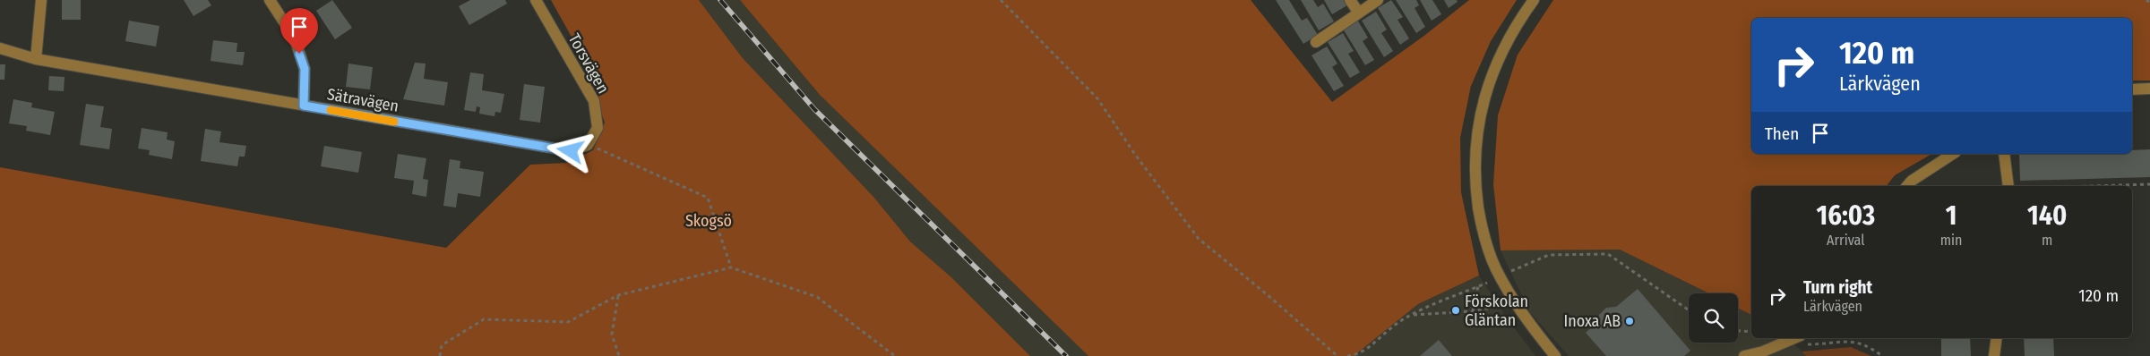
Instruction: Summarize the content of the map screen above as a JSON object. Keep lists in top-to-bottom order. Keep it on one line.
{"streets":{"street":["Torsvägen","Sätravägen"]},"crossings":[["Torsvägen","Sätravägen"]],"parks":["Skogsö"],"places":["Förskolan Gläntan","Inoxa AB"],"page":{"turn":["120 m","Lärkvägen"],"then":"Then","eta":["16:03","Arrival","1","min","140","m"],"list":[{"name":"Turn right","note":"Lärkvägen","value":"120 m"}]}}
